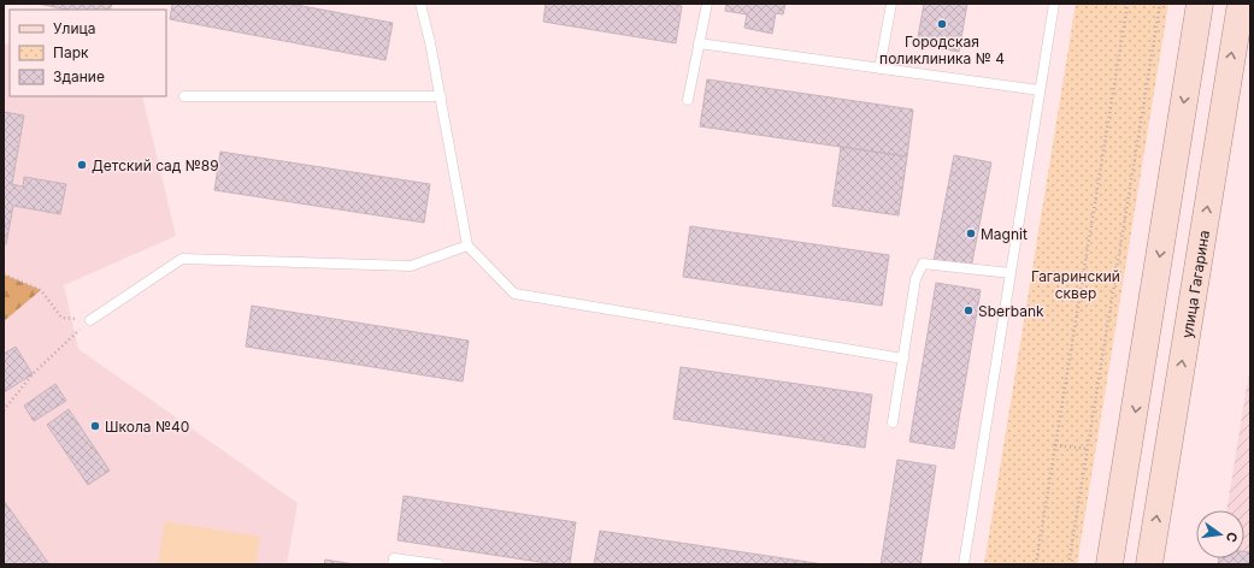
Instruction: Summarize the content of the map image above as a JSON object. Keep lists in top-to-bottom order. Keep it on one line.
{"streets":{"main road":["улица Гагарина"]},"parks":["Гагаринский сквер"],"places":["Городская поликлиника № 4","Детский сад №89","Magnit","Sberbank","Школа №40"],"legend":["Улица","Парк","Здание"],"north":"right"}
